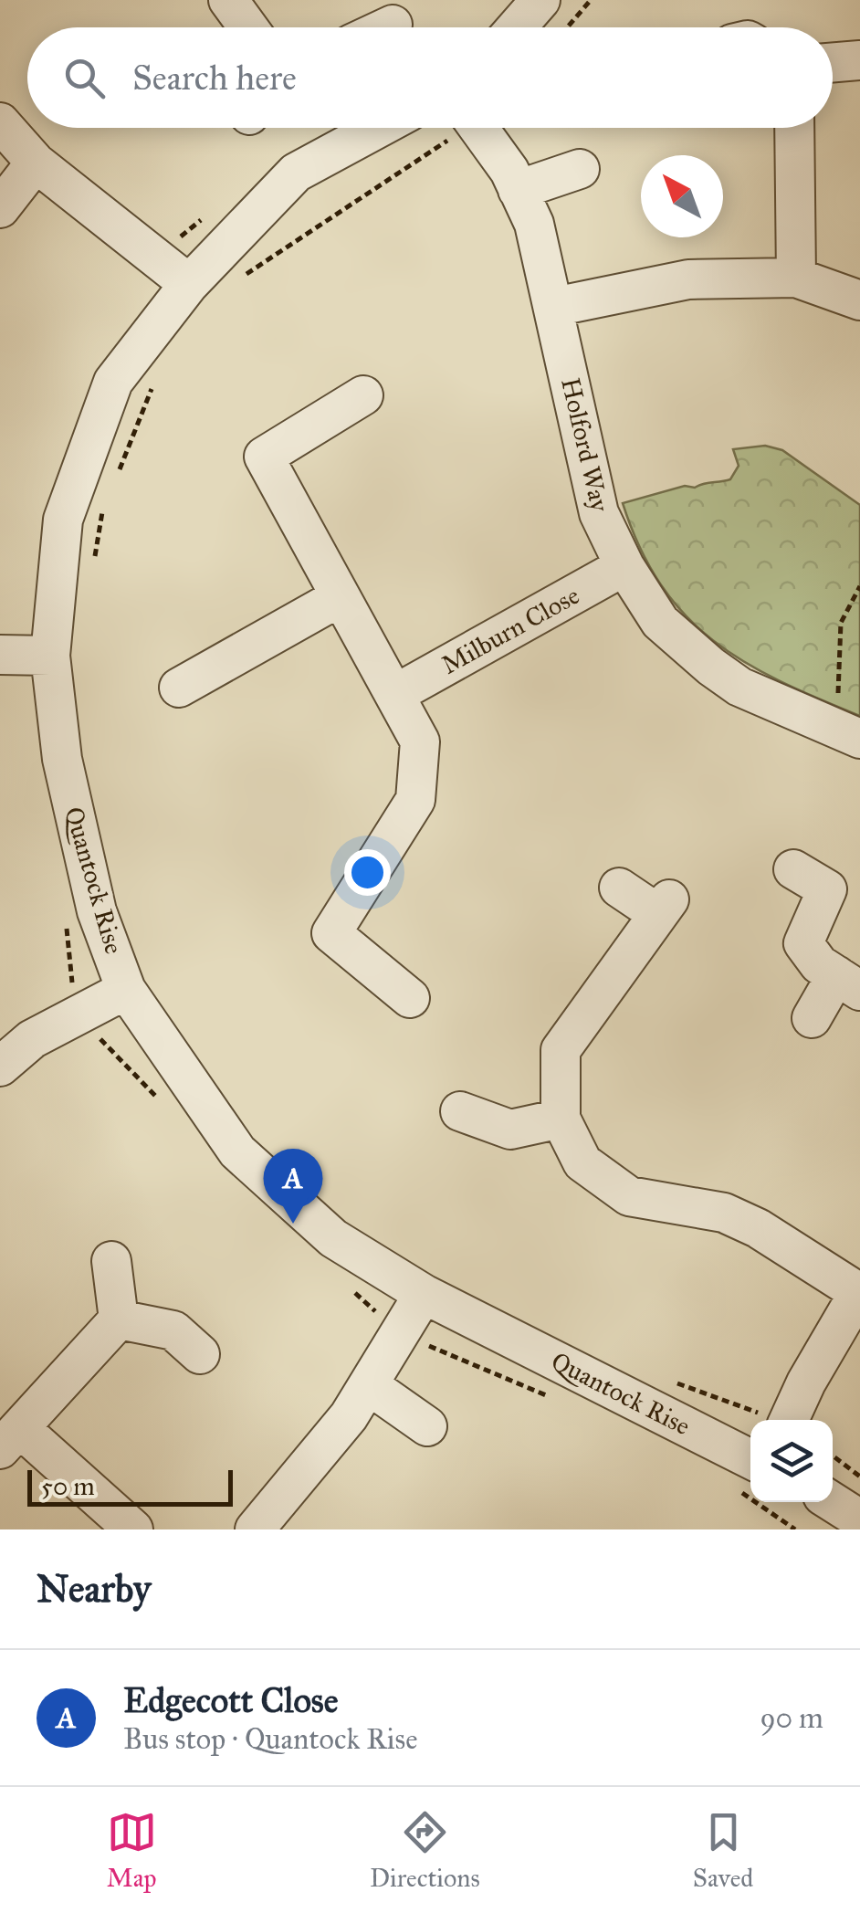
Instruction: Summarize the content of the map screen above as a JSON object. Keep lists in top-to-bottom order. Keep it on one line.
{"streets":{"street":["Holford Way","Milburn Close","Quantock Rise"]},"crossings":[["Holford Way","Milburn Close"]],"scale_bar":"50 m","north":"top left","page":{"search":"Search here","pins":"A","scale":"50 m","heading":"Nearby","list":[{"mark":"A","name":"Edgecott Close","note":"Bus stop · Quantock Rise","value":"90 m"}],"nav":["Map","Directions","Saved"]}}
